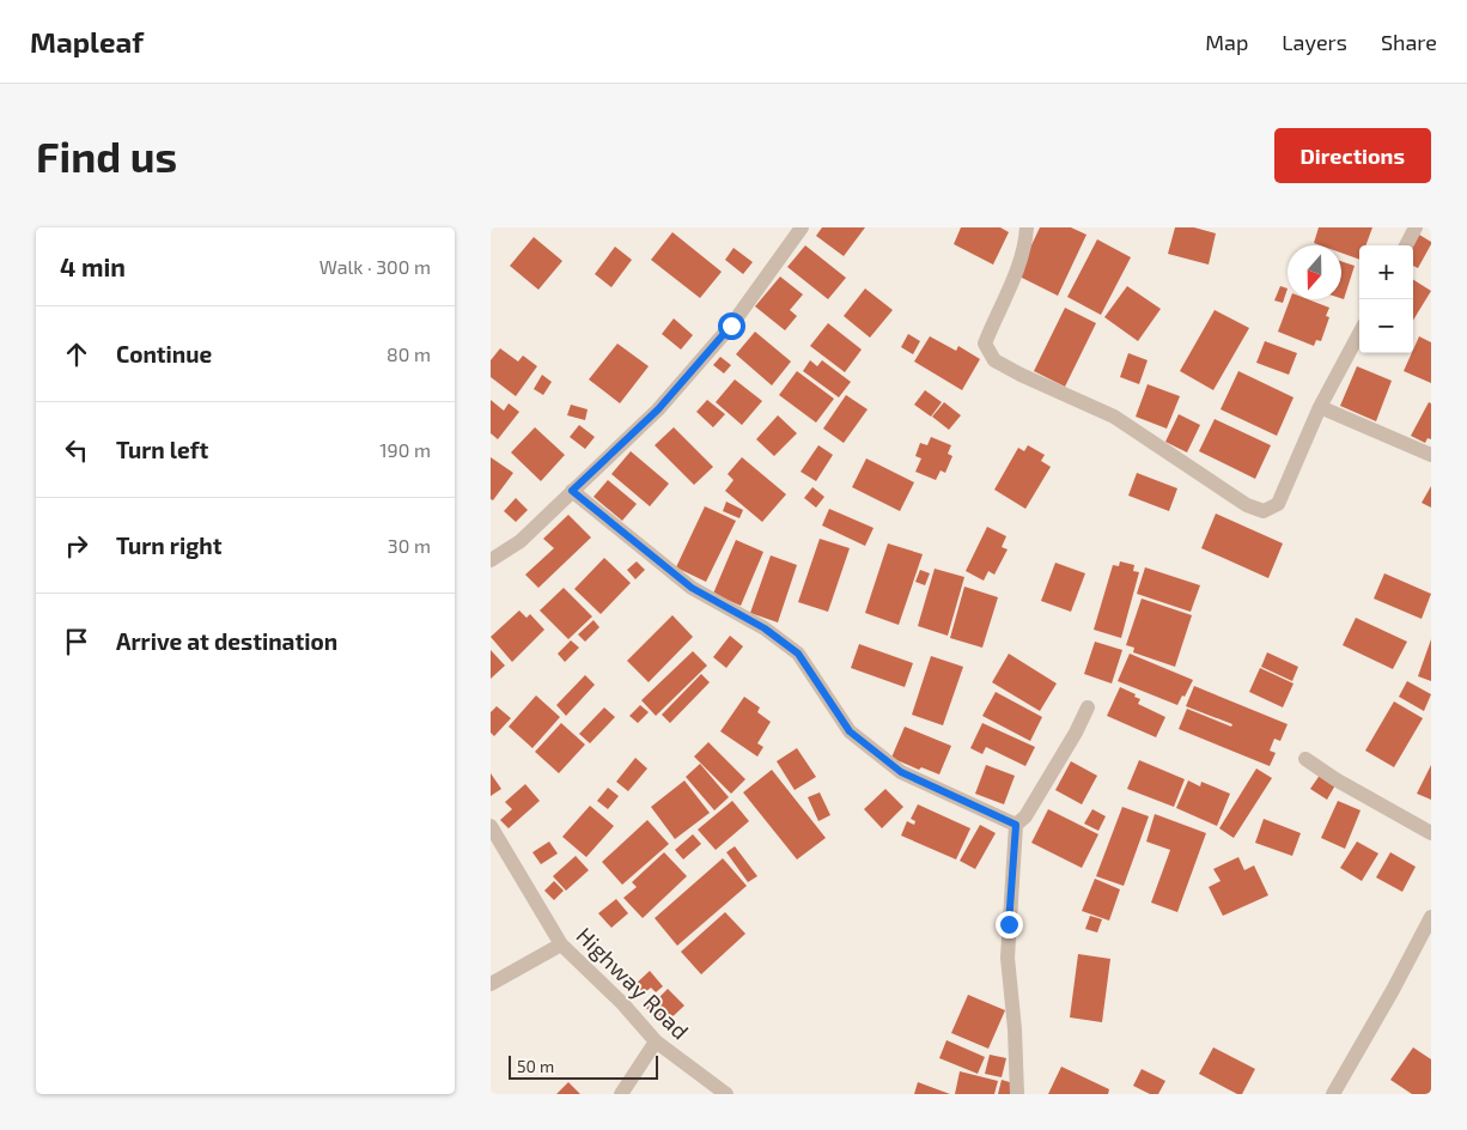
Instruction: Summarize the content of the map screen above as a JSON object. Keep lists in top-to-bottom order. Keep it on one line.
{"streets":{"street":["Highway Road"]},"scale_bar":"50 m","north":"bottom","page":{"header":"Mapleaf","nav":["Map","Layers","Share"],"buttons":"Directions","title":"Find us","heading":["4 min","Walk · 300 m"],"map_buttons":["+","−"],"list":[["Continue","80 m"],["Turn left","190 m"],["Turn right","30 m"],"Arrive at destination"],"scale":"50 m"}}
